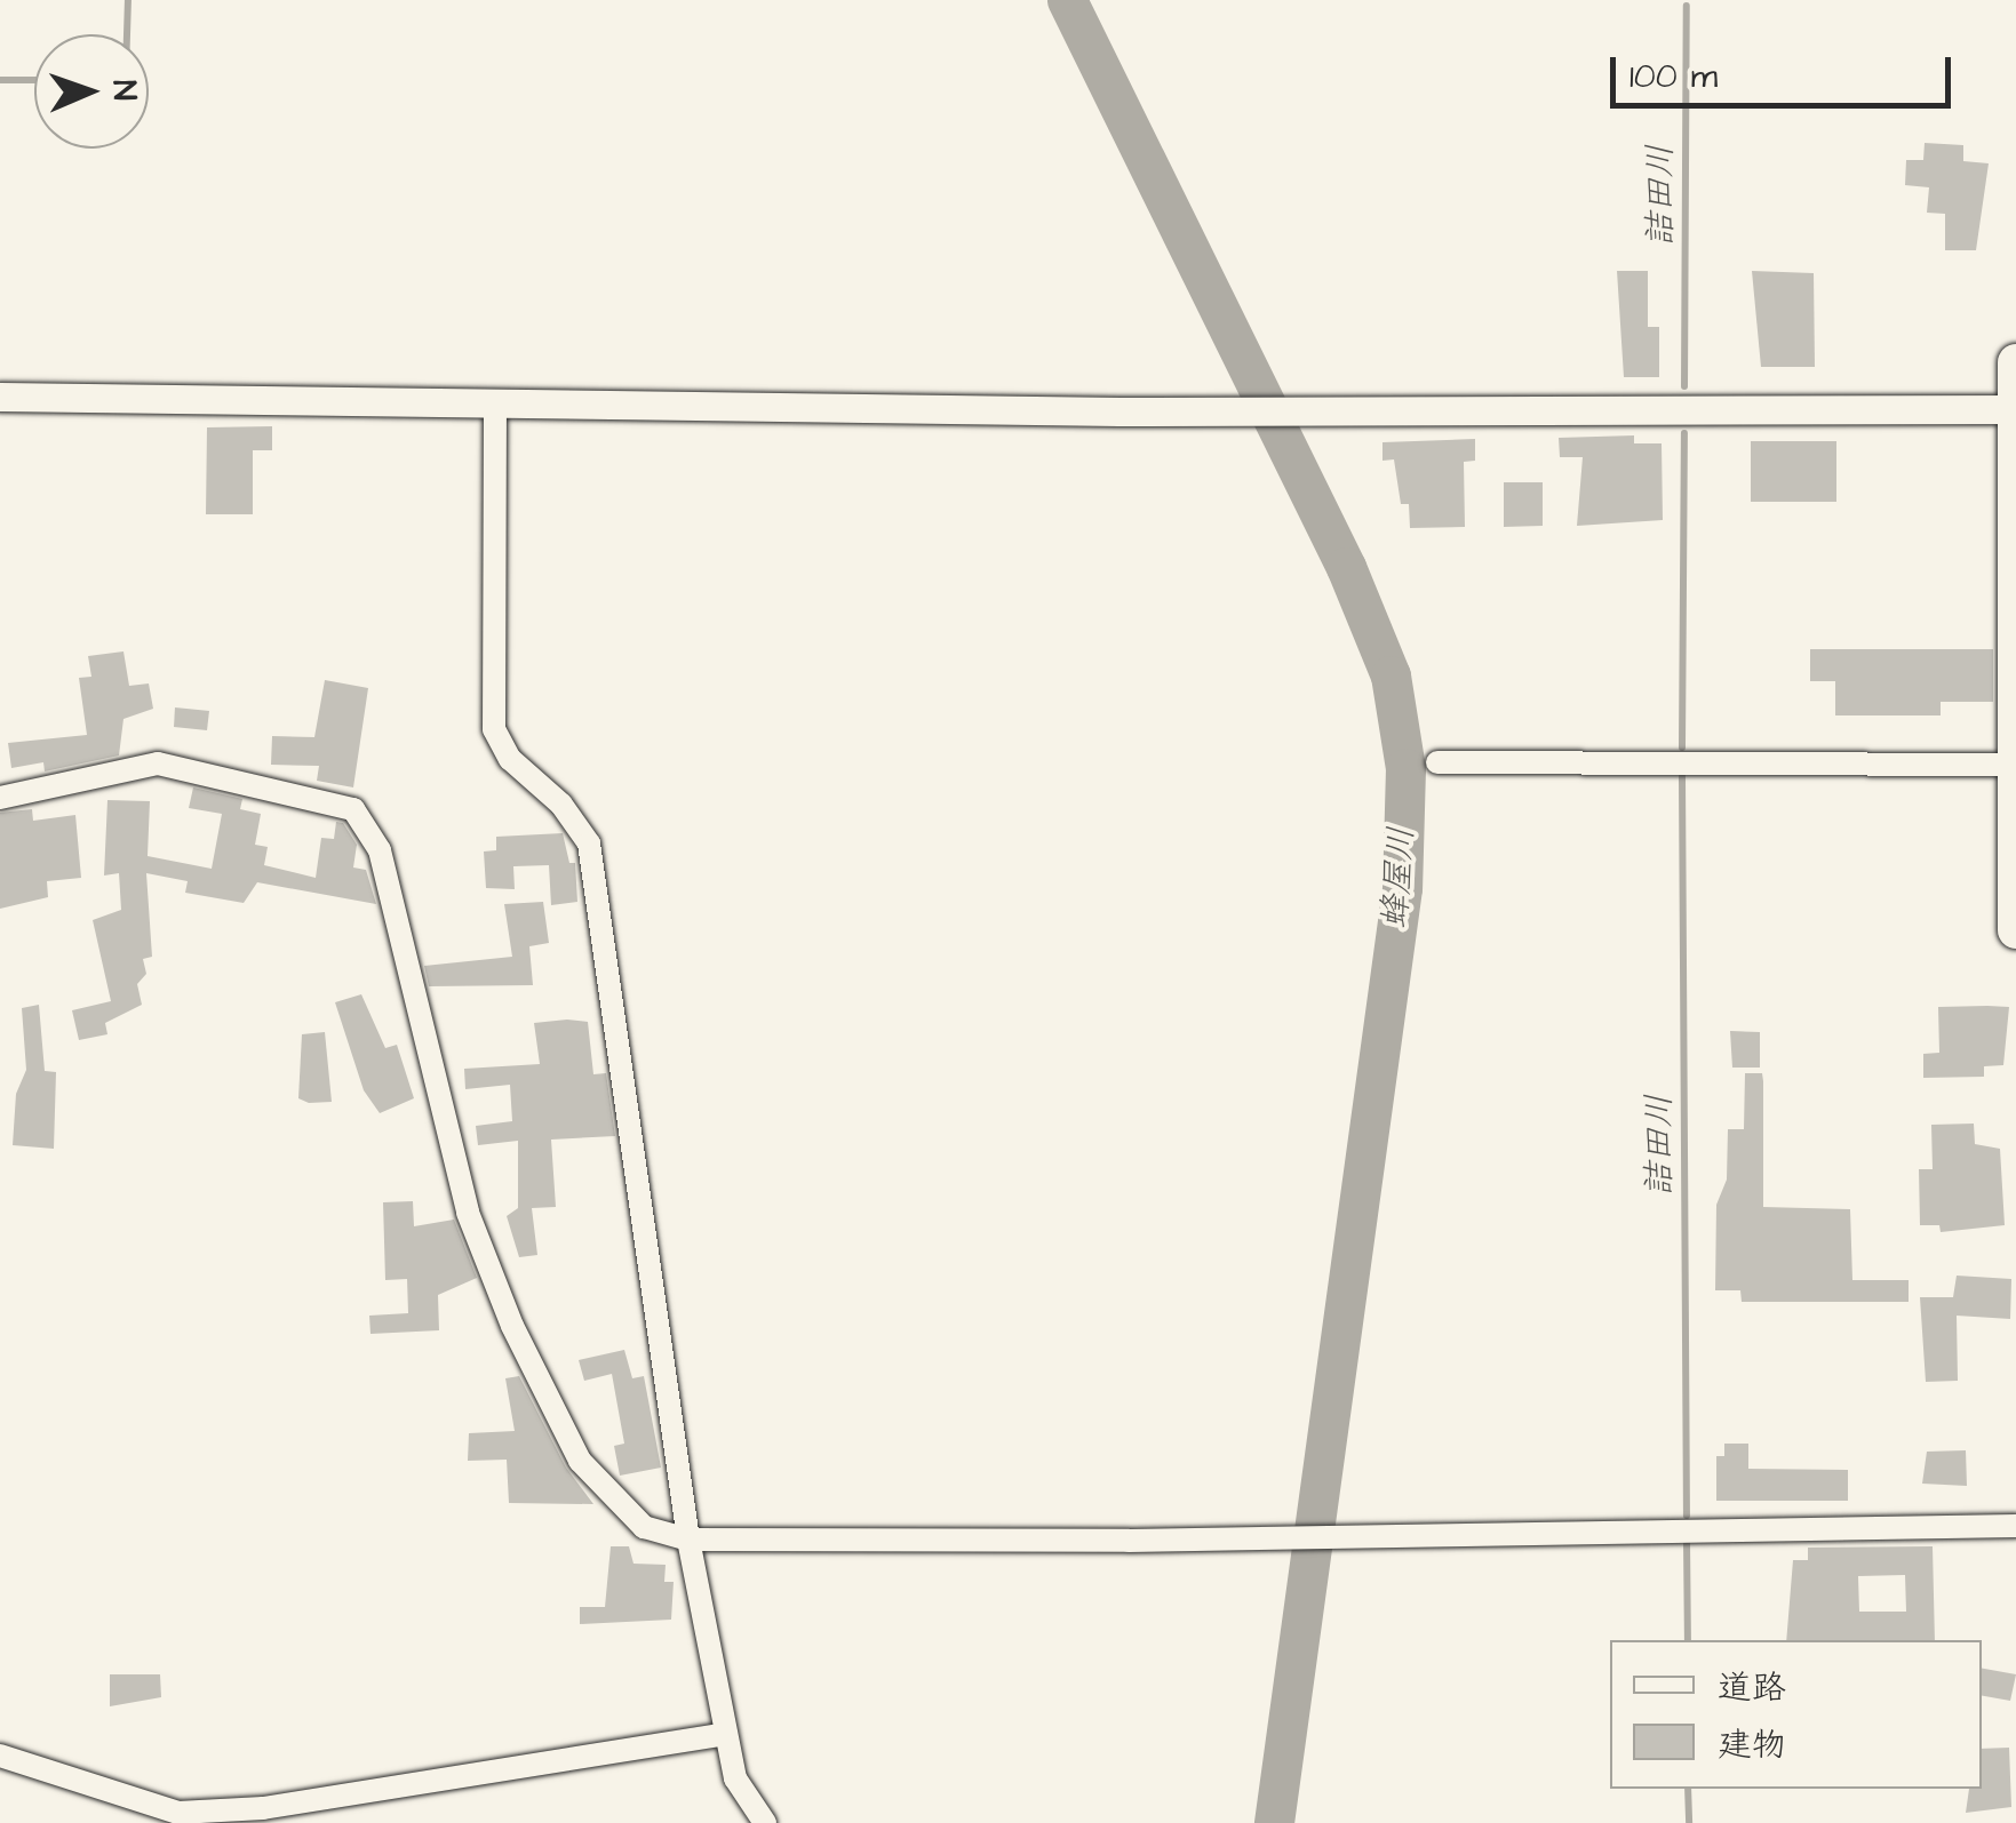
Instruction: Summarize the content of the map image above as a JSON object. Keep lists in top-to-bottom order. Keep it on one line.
{"water":["詰田川","蜂屋川"],"legend":["道路","建物"],"scale_bar":"100 m","north":"right"}
